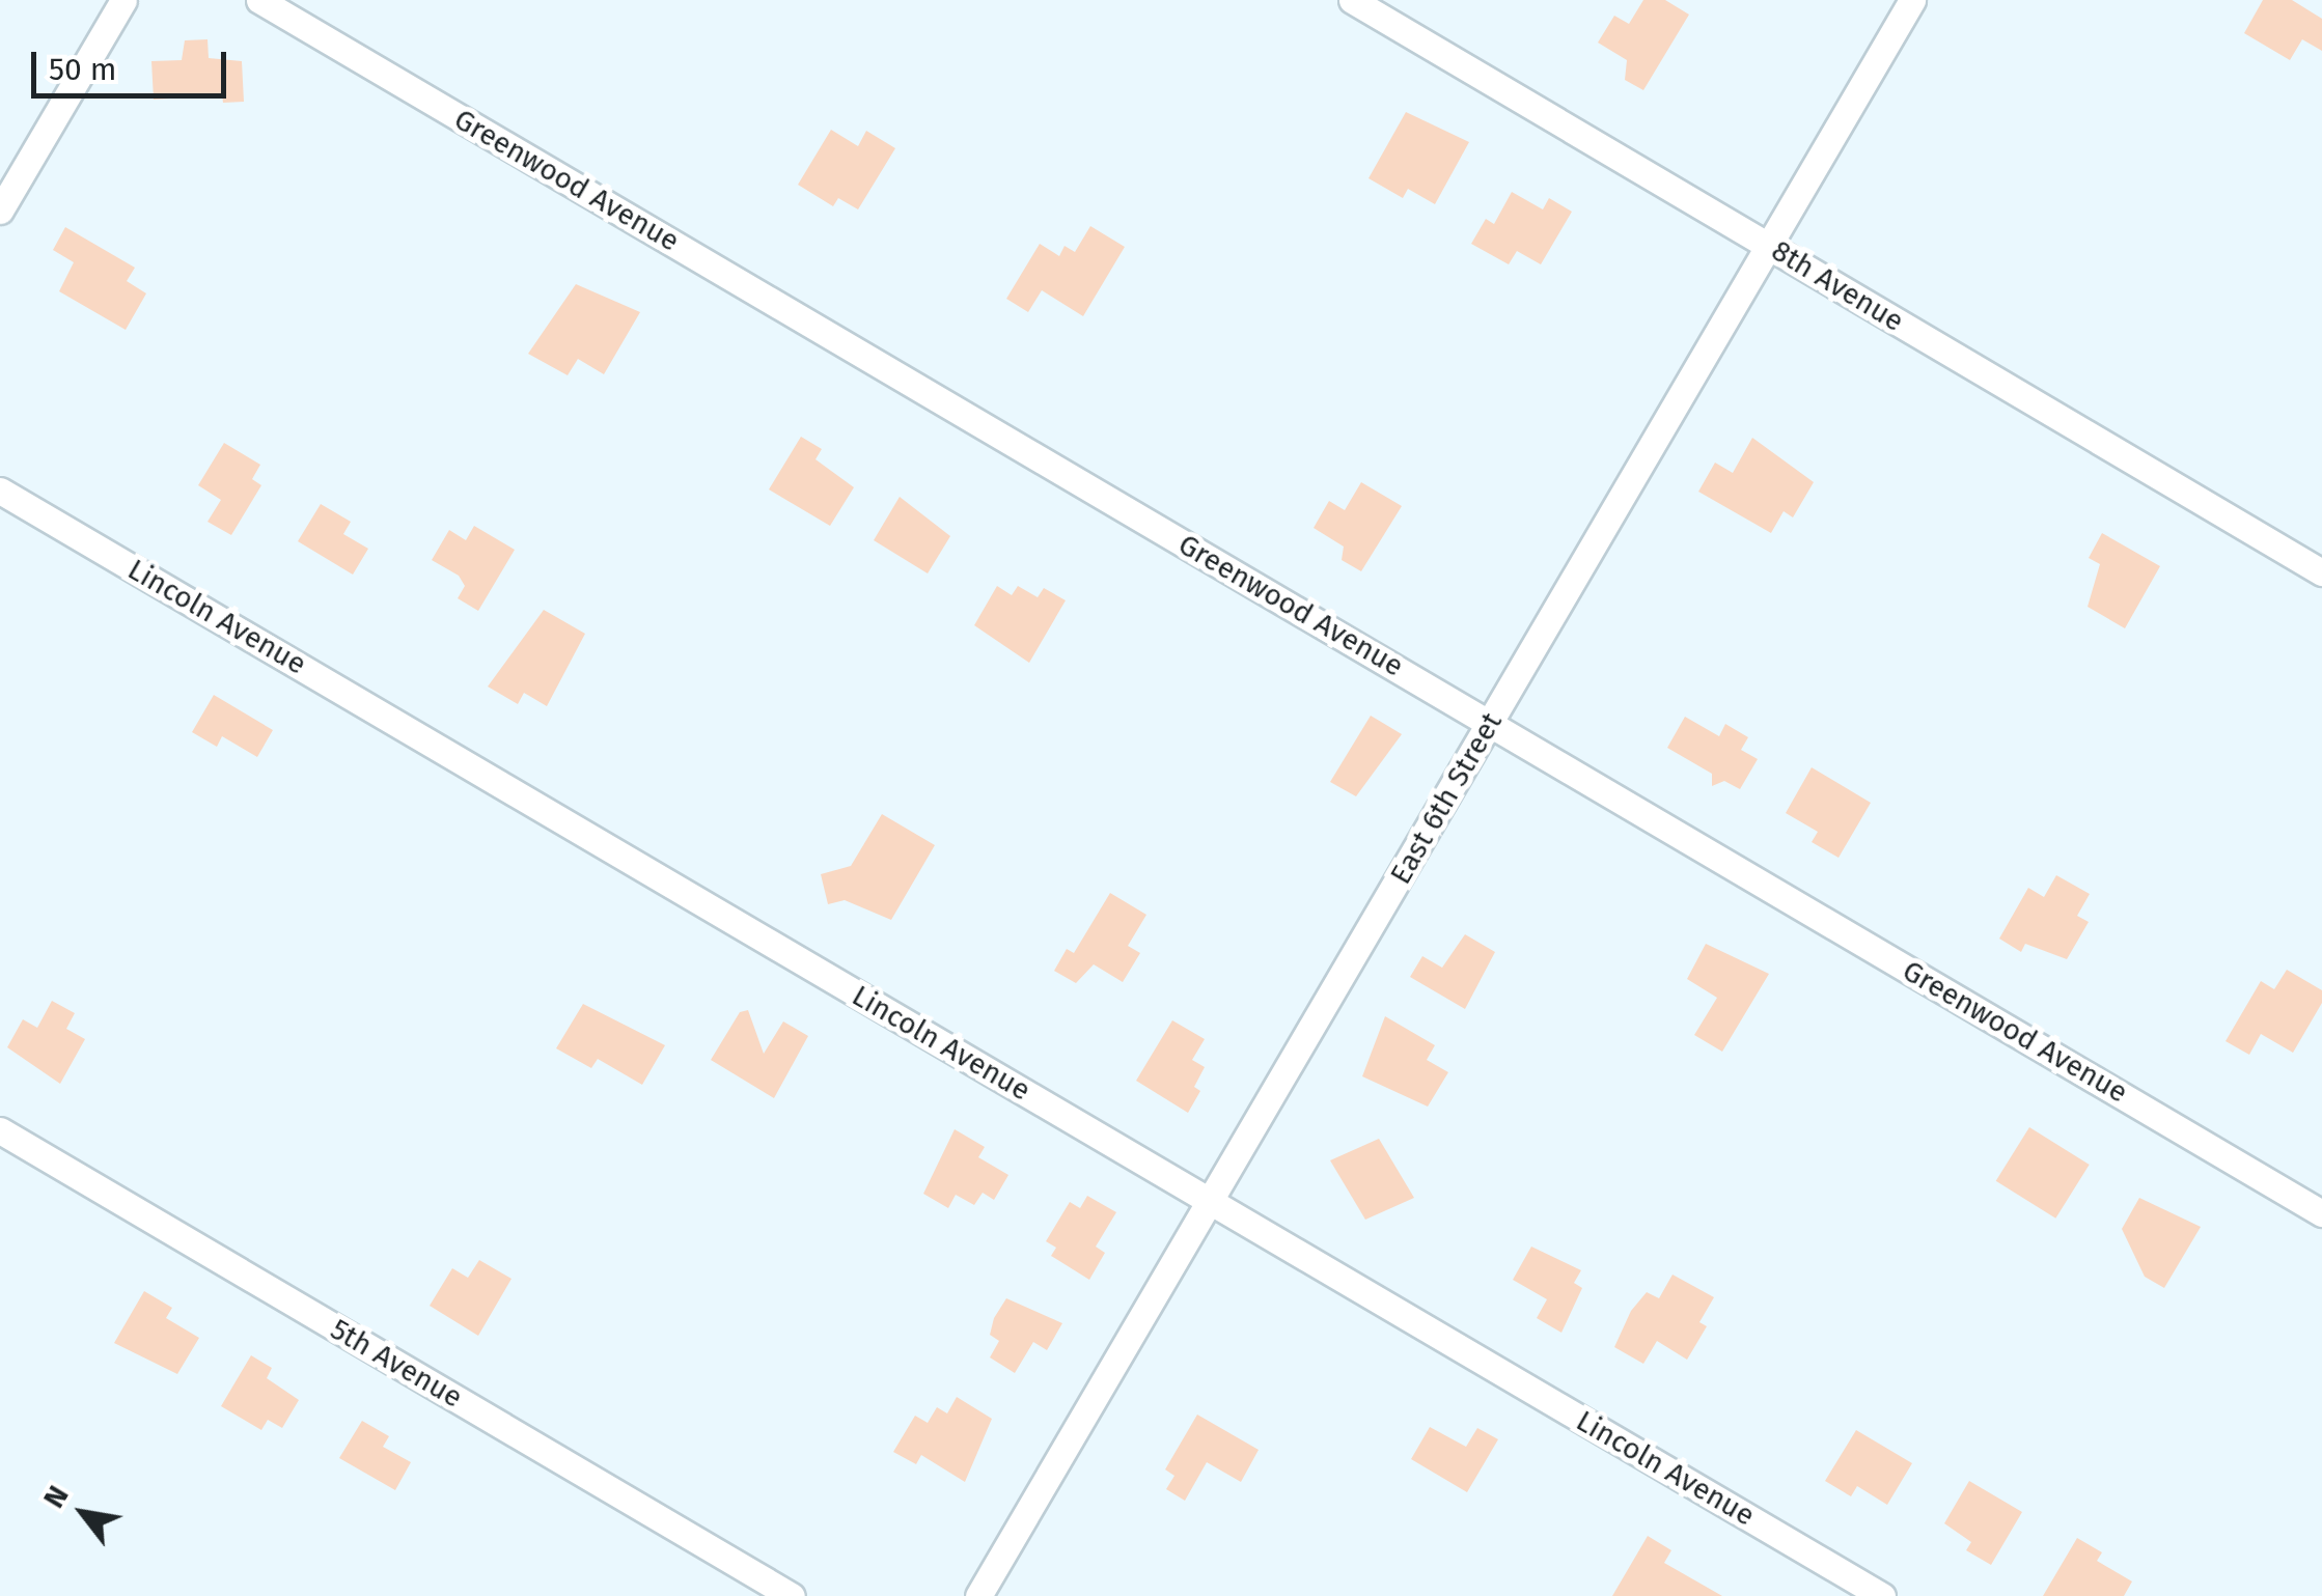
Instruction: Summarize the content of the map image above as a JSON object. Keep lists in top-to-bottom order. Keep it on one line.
{"streets":{"street":["Greenwood Avenue","8th Avenue","Lincoln Avenue","East 6th Street","5th Avenue"]},"crossings":[["Greenwood Avenue","East 6th Street"],["8th Avenue","East 6th Street"],["Lincoln Avenue","East 6th Street"]],"scale_bar":"50 m","north":"top left"}
